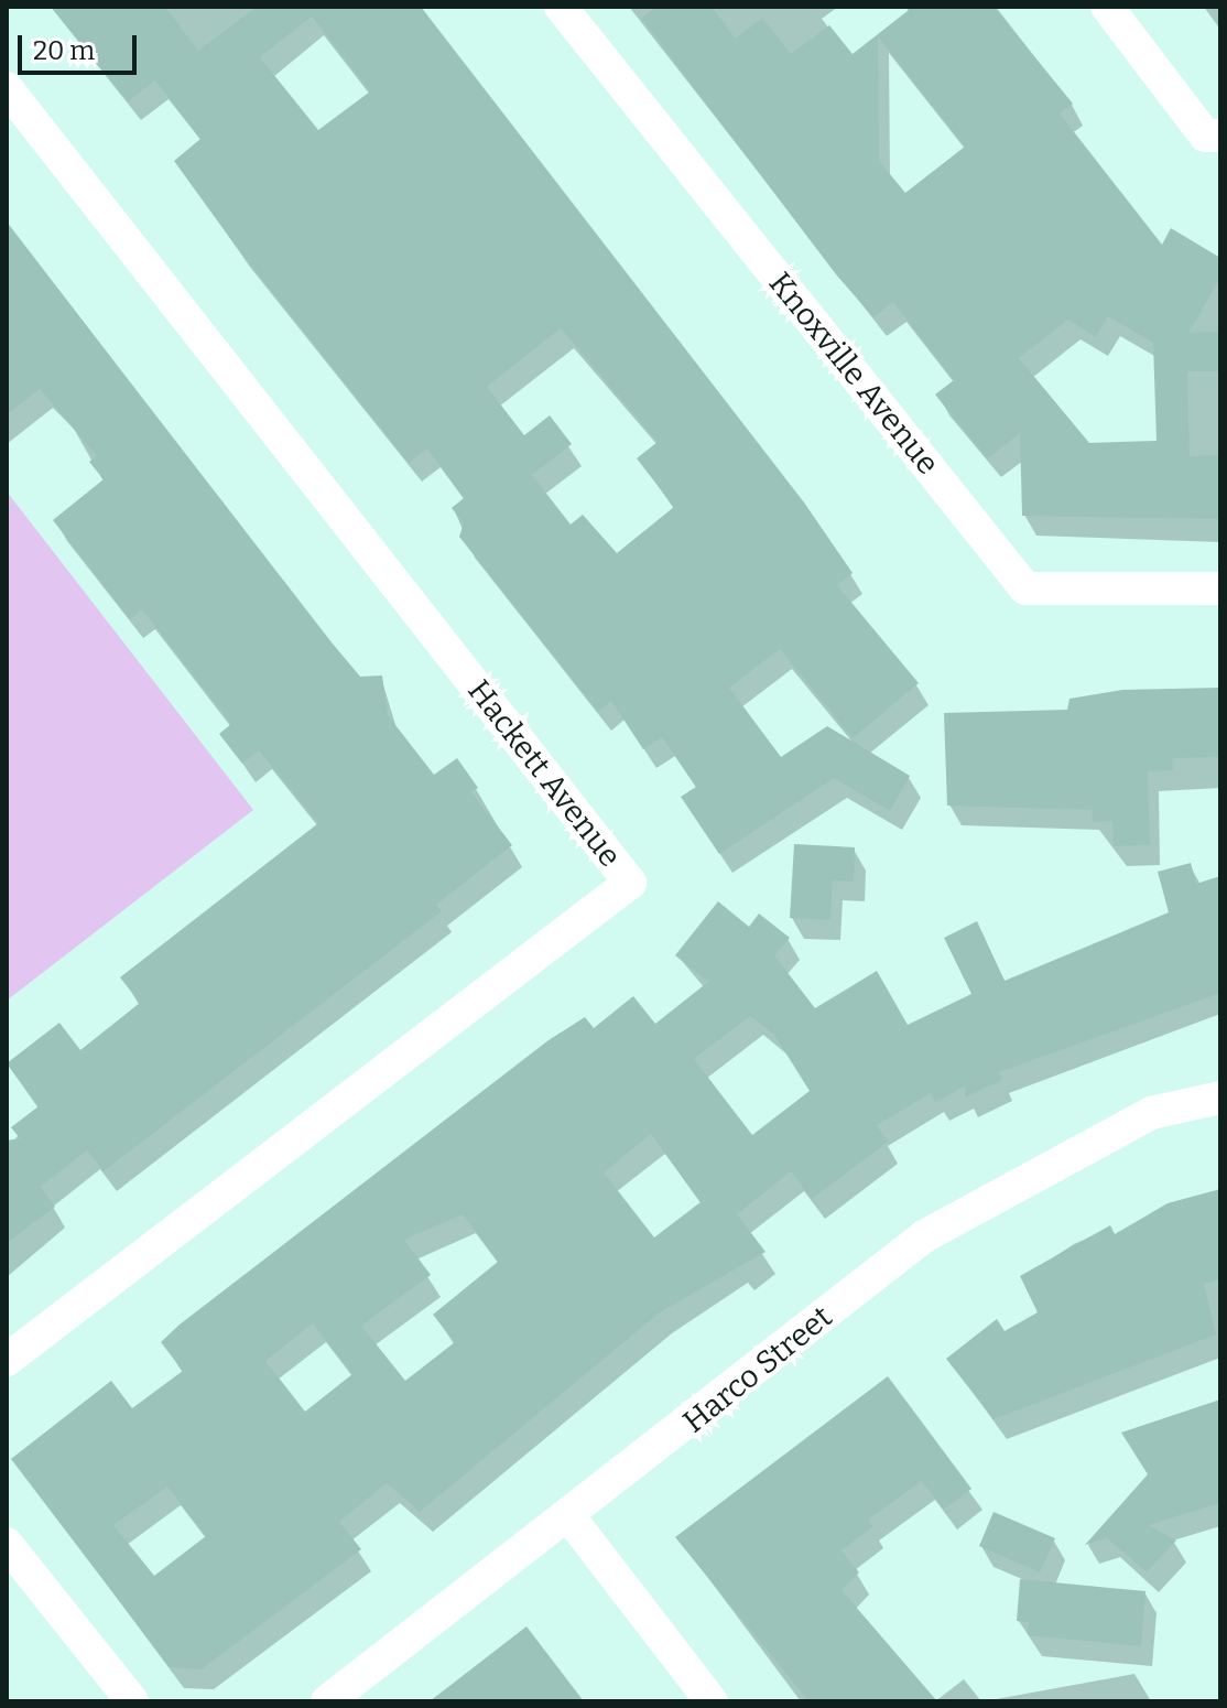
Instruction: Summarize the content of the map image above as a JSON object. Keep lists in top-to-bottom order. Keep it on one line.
{"streets":{"street":["Knoxville Avenue","Hackett Avenue","Harco Street"]},"scale_bar":"20 m"}
